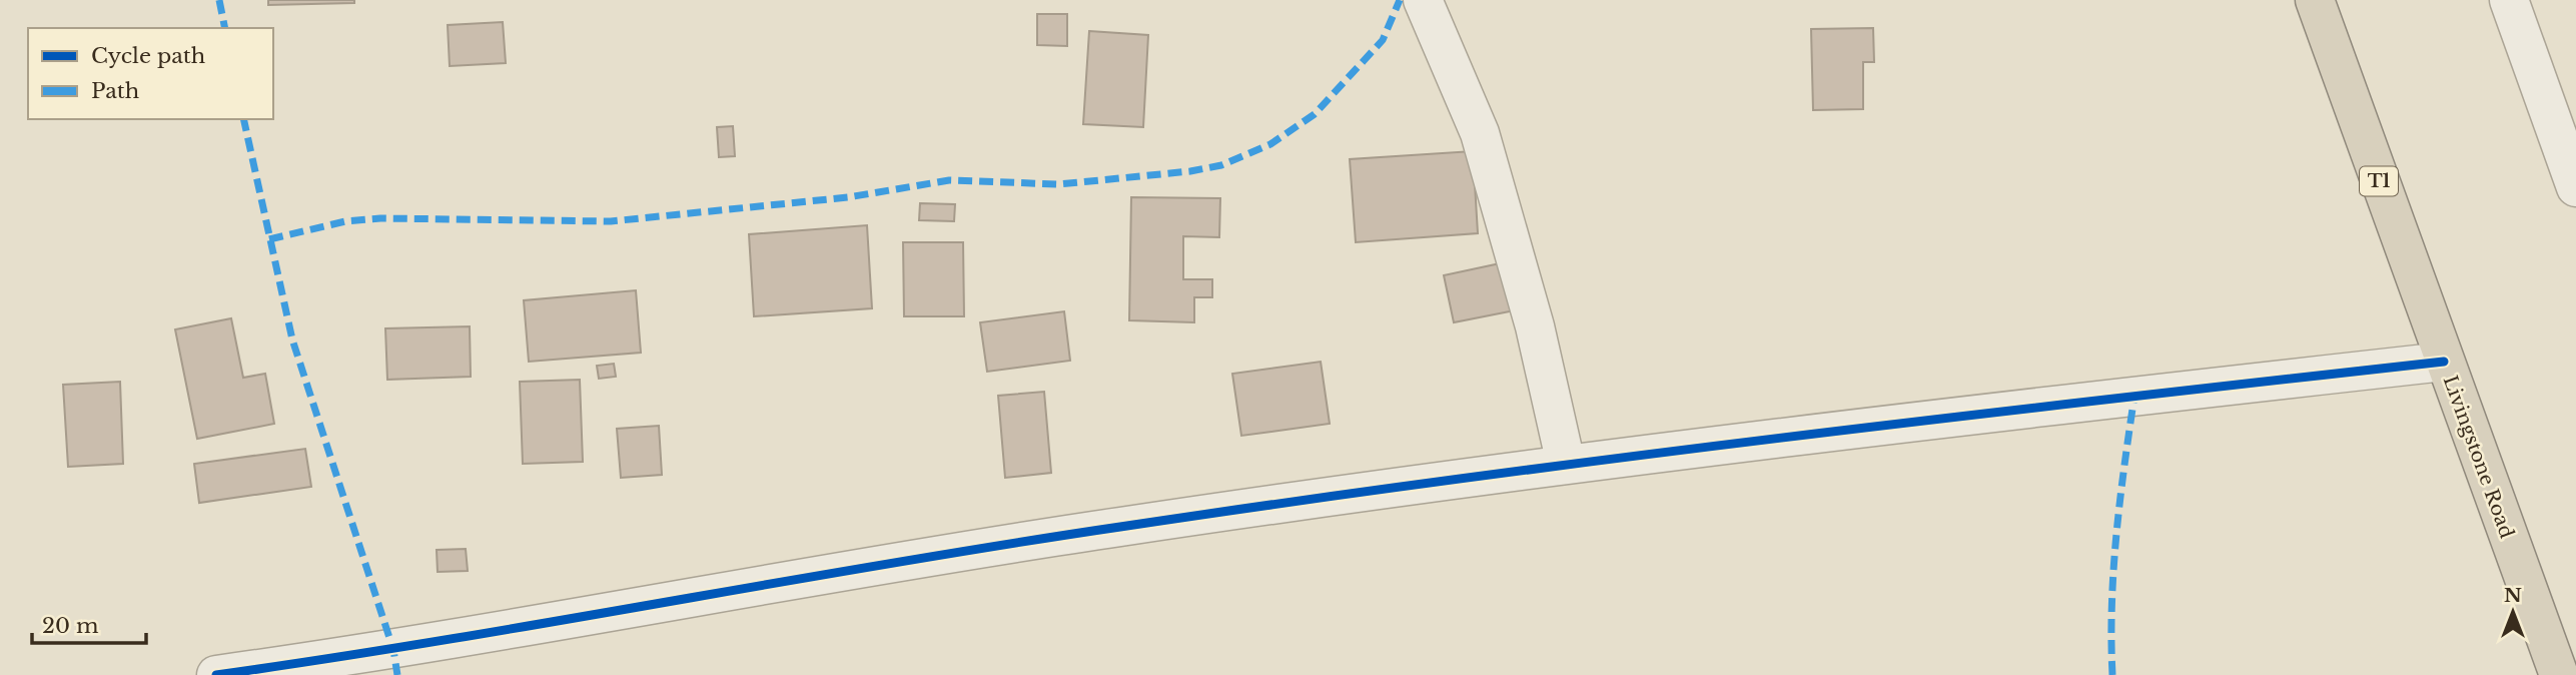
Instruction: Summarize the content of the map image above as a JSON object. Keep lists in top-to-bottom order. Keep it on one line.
{"streets":{"highway":["T1","Livingstone Road"]},"legend":["Cycle path","Path"],"scale_bar":"20 m","north":"top"}
